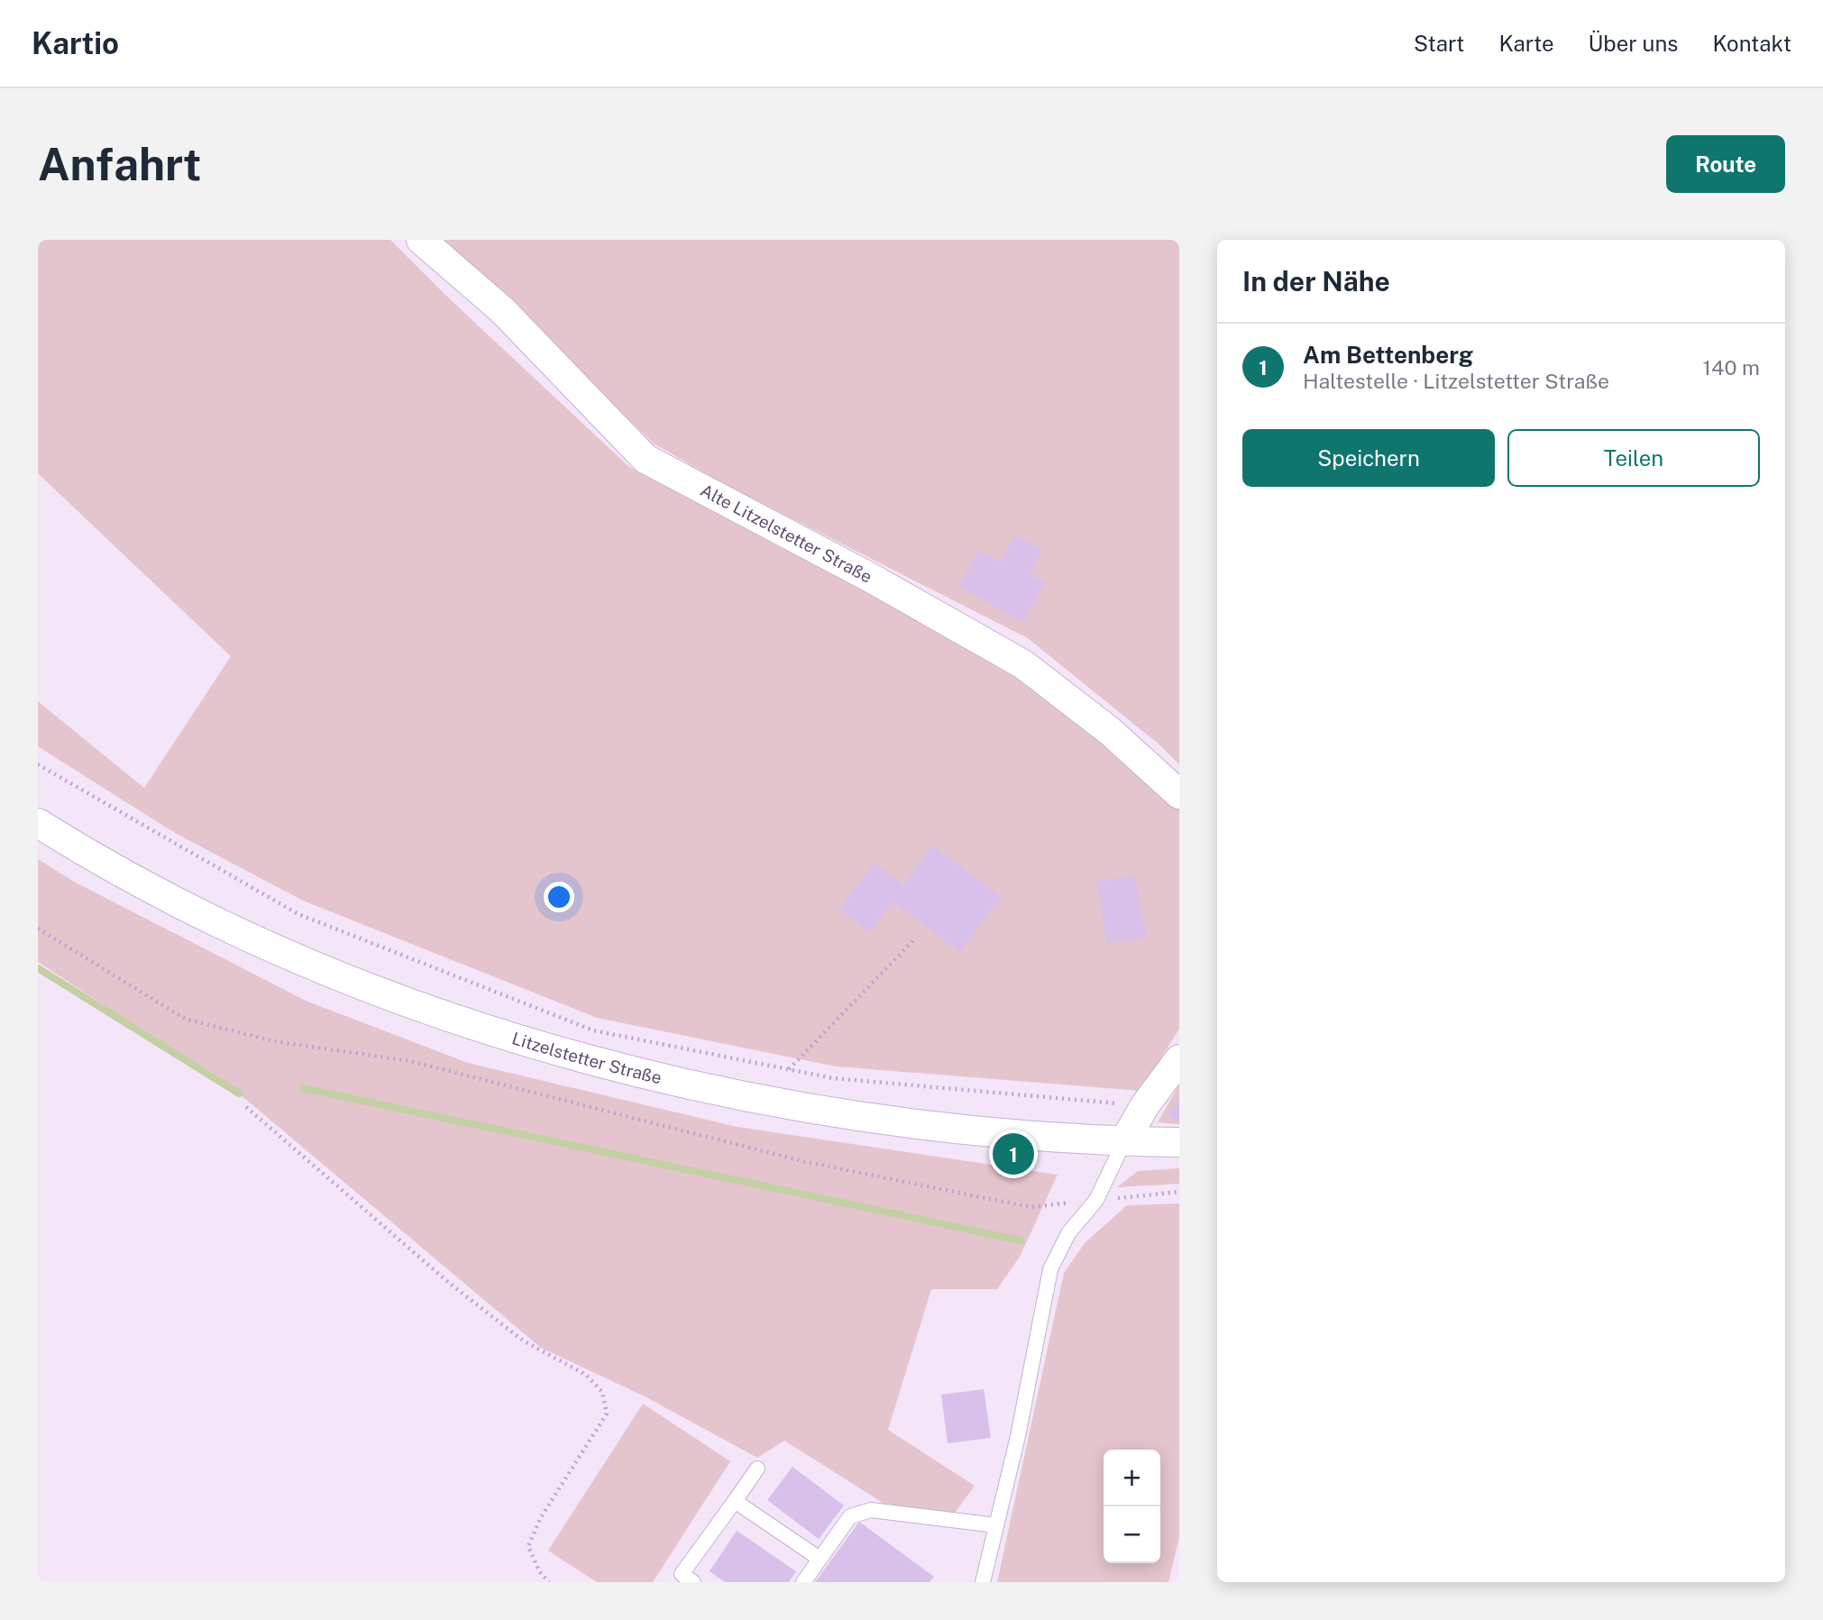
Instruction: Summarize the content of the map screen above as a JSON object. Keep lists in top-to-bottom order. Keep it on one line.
{"streets":{"street":["Alte Litzelstetter Straße","Litzelstetter Straße"]},"page":{"header":"Kartio","nav":["Start","Karte","Über uns","Kontakt"],"buttons":["Route",["Speichern","Teilen"]],"title":"Anfahrt","heading":"In der Nähe","list":[{"mark":"1","name":"Am Bettenberg","note":"Haltestelle · Litzelstetter Straße","value":"140 m"}],"pins":"1","map_buttons":["+","−"]}}
